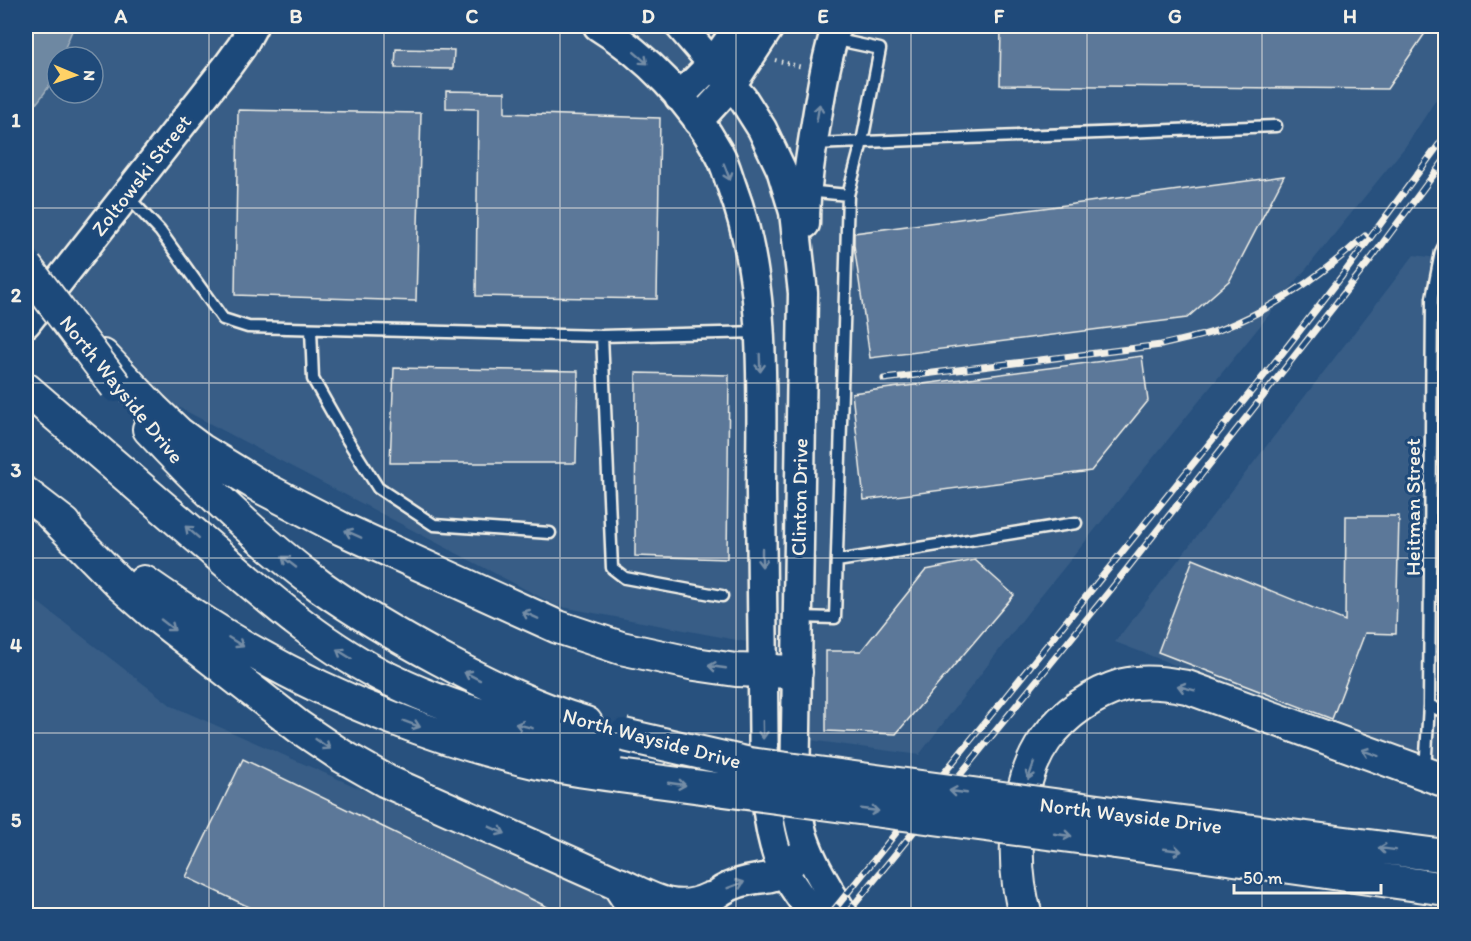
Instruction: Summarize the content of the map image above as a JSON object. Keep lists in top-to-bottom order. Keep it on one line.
{"streets":{"main road":["Zoltowski Street","North Wayside Drive","Clinton Drive"],"lane":["Heitman Street"]},"scale_bar":"50 m","north":"right","grid":{"columns":["A","B","C","D","E","F","G","H"],"rows":["1","2","3","4","5"]}}
